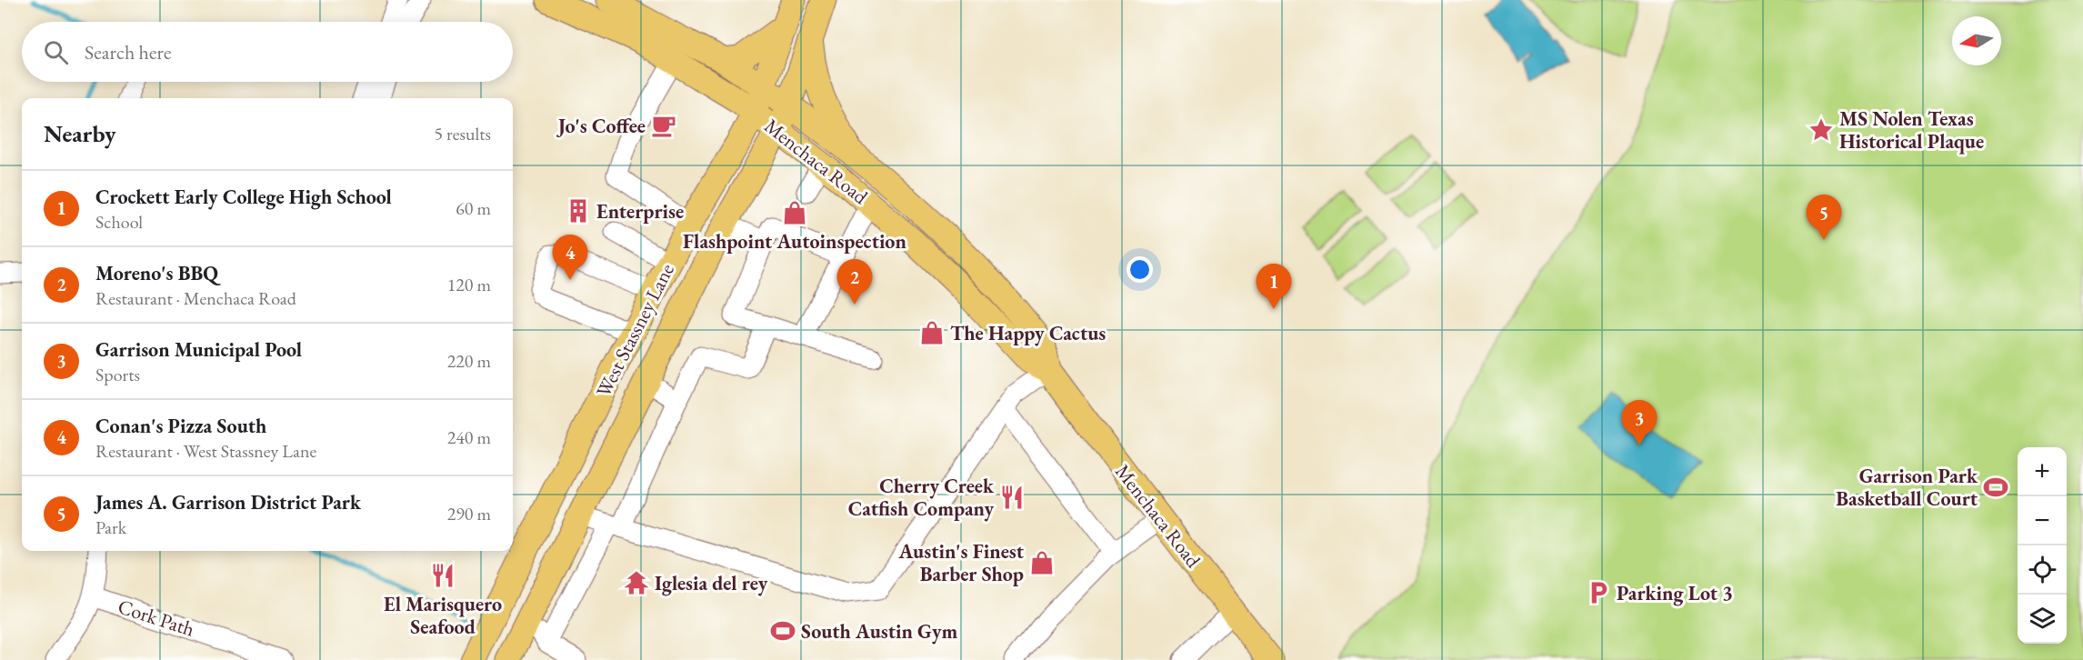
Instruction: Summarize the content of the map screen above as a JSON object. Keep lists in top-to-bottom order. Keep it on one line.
{"streets":{"main road":["Menchaca Road","West Stassney Lane"],"street":["Cork Path"]},"crossings":[["Menchaca Road","West Stassney Lane"]],"places":{"cafe":["Jo's Coffee"],"place":["MS Nolen Texas Historical Plaque"],"building":["Enterprise"],"shop":["Flashpoint Autoinspection","The Happy Cactus","Austin's Finest Barber Shop"],"sports":["Garrison Park Basketball Court","South Austin Gym"],"restaurant":["Cherry Creek Catfish Company","El Marisquero Seafood"],"temple":["Iglesia del rey"],"parking":["Parking Lot 3"]},"north":"left","page":{"search":"Search here","heading":["Nearby","5 results"],"list":[{"mark":"1","name":"Crockett Early College High School","note":"School","value":"60 m"},{"mark":"2","name":"Moreno's BBQ","note":"Restaurant · Menchaca Road","value":"120 m"},{"mark":"3","name":"Garrison Municipal Pool","note":"Sports","value":"220 m"},{"mark":"4","name":"Conan's Pizza South","note":"Restaurant · West Stassney Lane","value":"240 m"},{"mark":"5","name":"James A. Garrison District Park","note":"Park","value":"290 m"}],"pins":["5","4","2","1","3"],"map_buttons":["+","−"]}}
